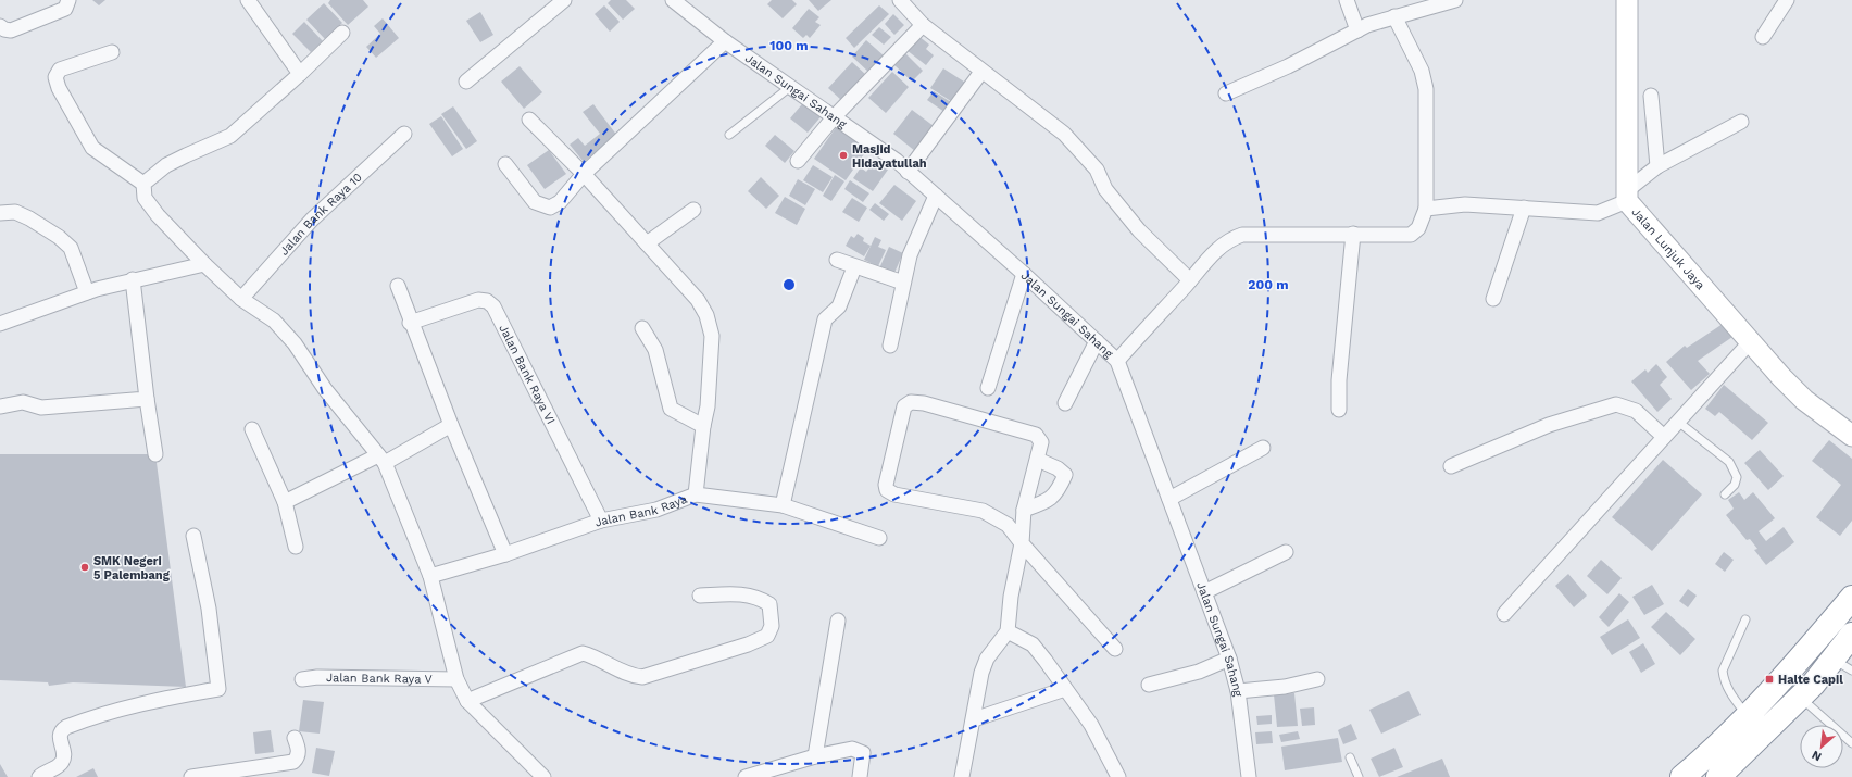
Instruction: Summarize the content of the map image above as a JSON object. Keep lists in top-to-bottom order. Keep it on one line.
{"streets":{"street":["Jalan Sungai Sahang","Jalan Bank Raya 10","Jalan Lunjuk Jaya","Jalan Bank Raya VI","Jalan Bank Raya","Jalan Bank Raya V"]},"crossings":[["Jalan Bank Raya VI","Jalan Bank Raya"]],"places":{"other":["Masjid Hidayatullah","SMK Negeri 5 Palembang"],"transit":["Halte Capil"]},"north":"bottom left","rings":["100 m","200 m"]}
